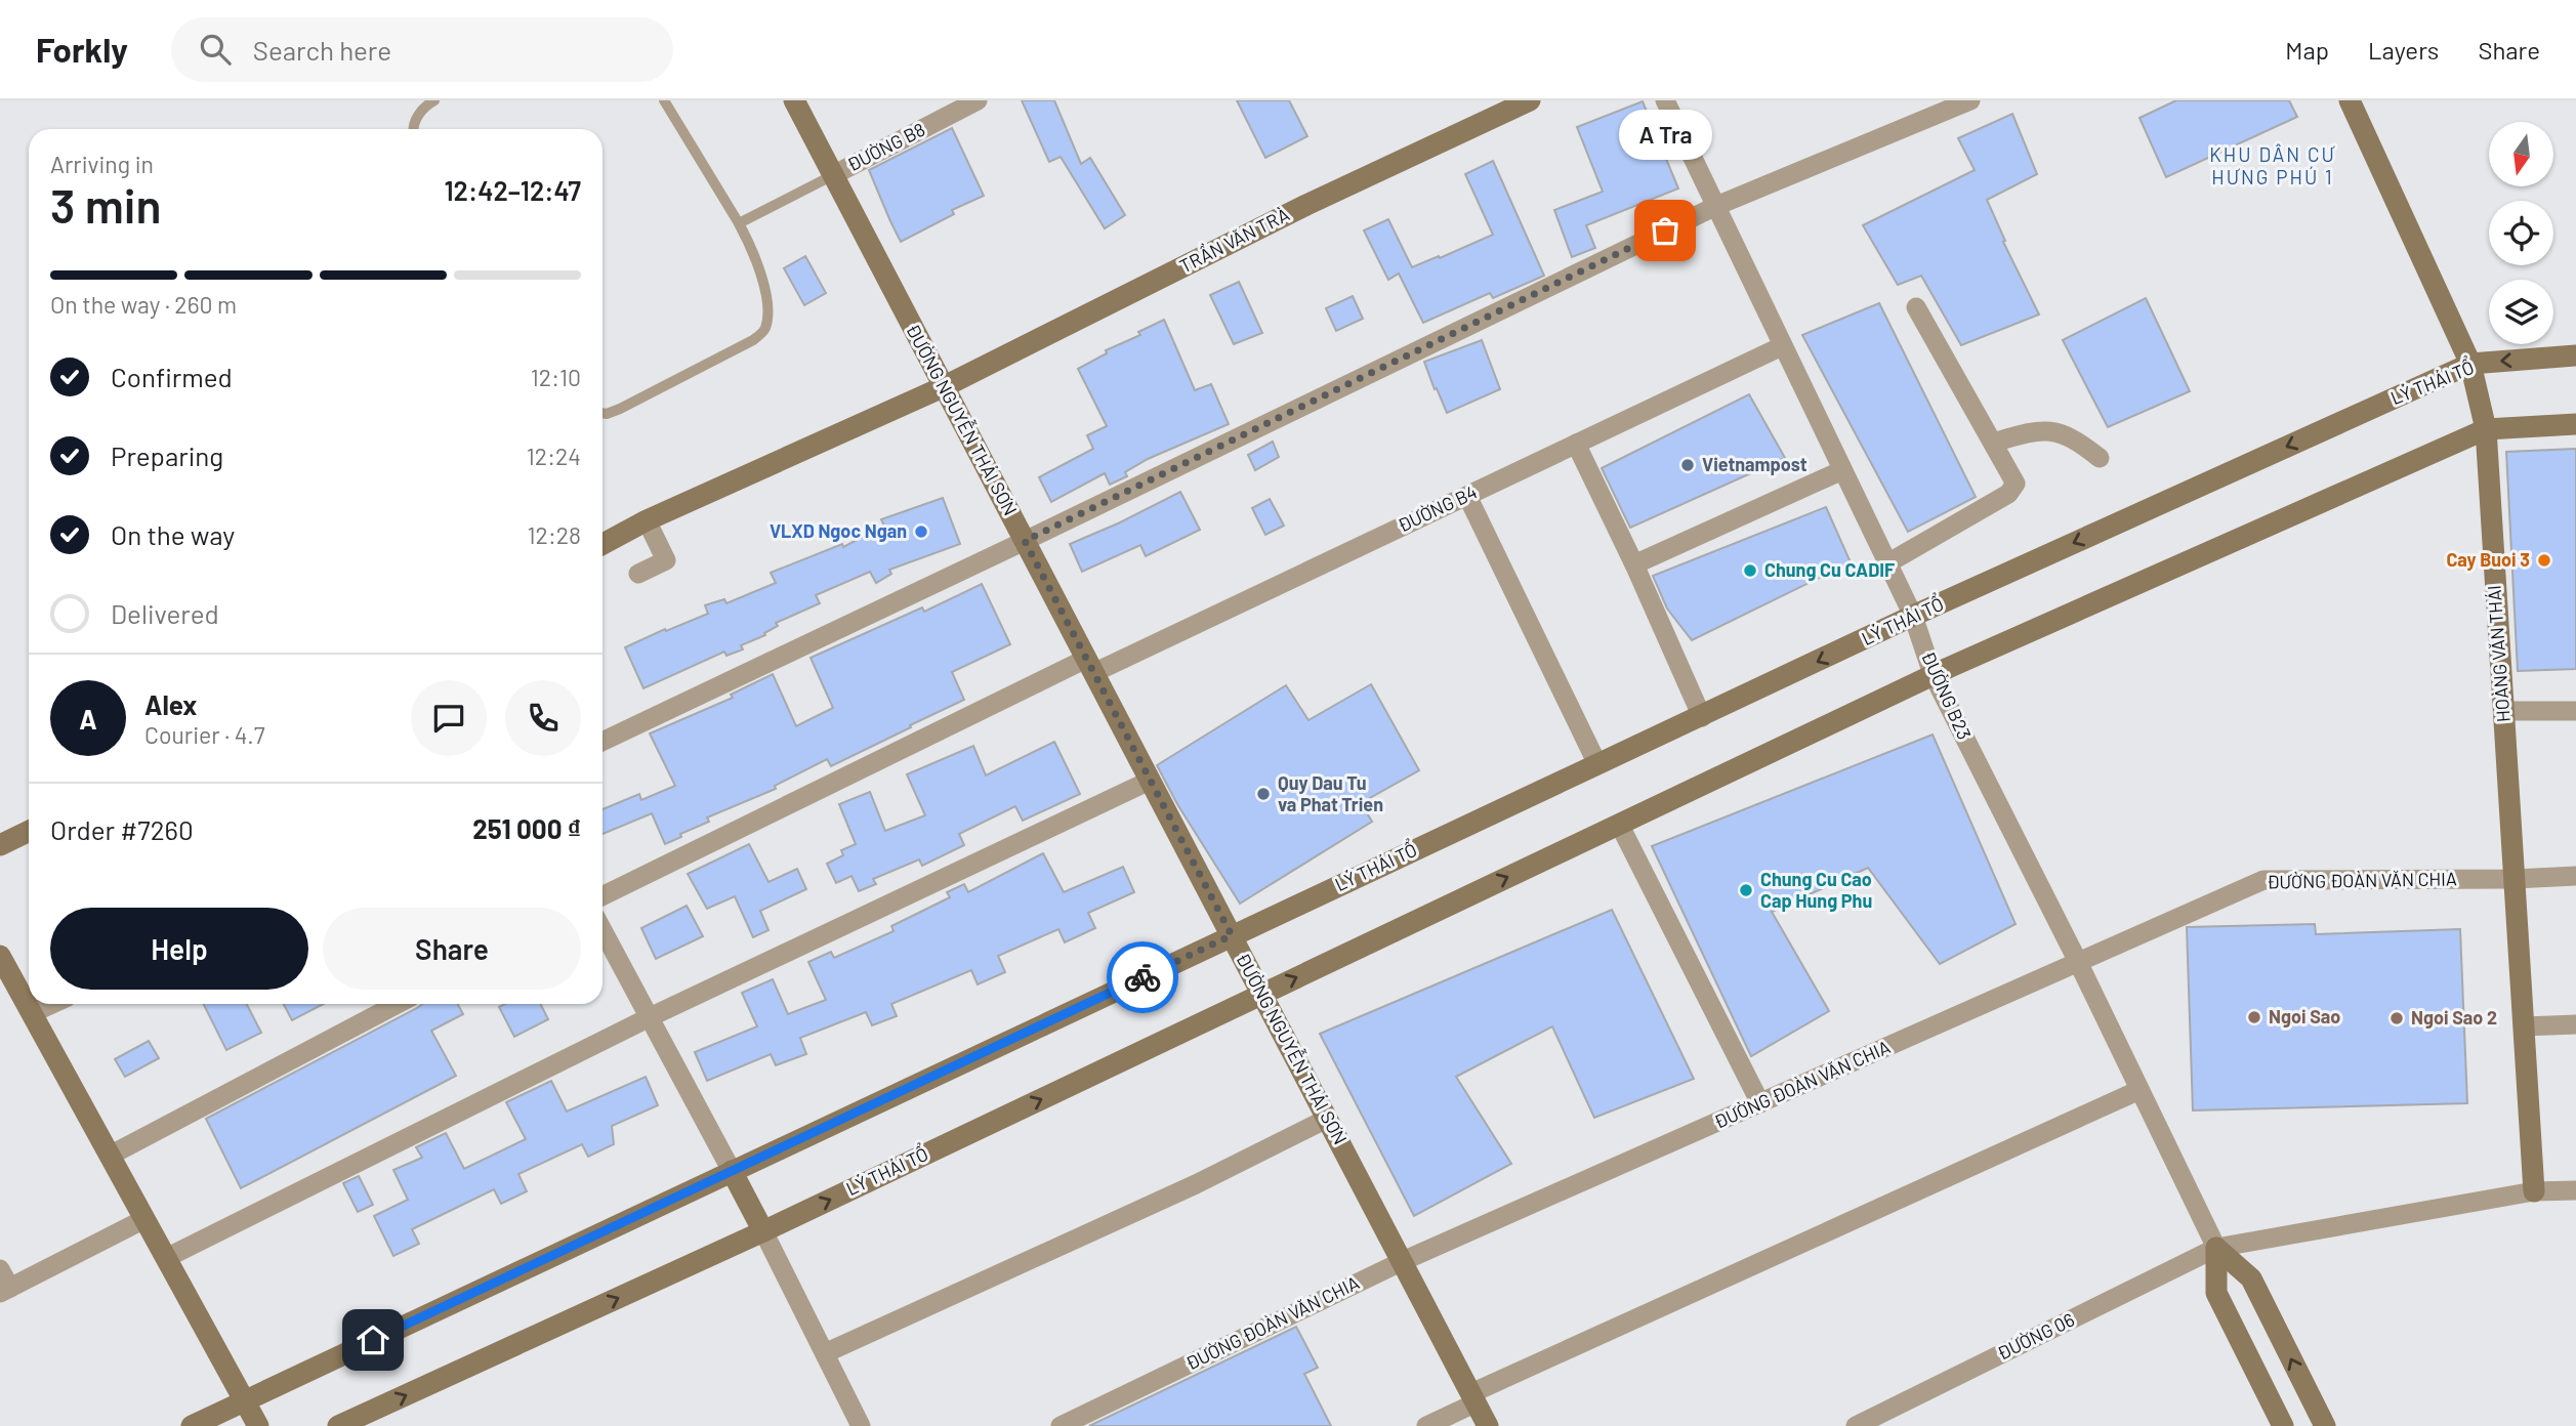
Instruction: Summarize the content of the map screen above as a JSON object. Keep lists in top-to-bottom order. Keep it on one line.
{"streets":{"street":["ĐƯỜNG B8","TRẦN VĂN TRÀ","LÝ THÁI TỔ","ĐƯỜNG NGUYỄN THÁI SƠN","ĐƯỜNG B4","HOÀNG VĂN THÁI","ĐƯỜNG B23","ĐƯỜNG ĐOÀN VĂN CHIA","ĐƯỜNG 06"]},"crossings":[["ĐƯỜNG B8","ĐƯỜNG NGUYỄN THÁI SƠN"],["TRẦN VĂN TRÀ","ĐƯỜNG NGUYỄN THÁI SƠN"],["LÝ THÁI TỔ","ĐƯỜNG NGUYỄN THÁI SƠN"],["LÝ THÁI TỔ","HOÀNG VĂN THÁI"],["LÝ THÁI TỔ","ĐƯỜNG B23"],["ĐƯỜNG NGUYỄN THÁI SƠN","ĐƯỜNG B4"],["ĐƯỜNG NGUYỄN THÁI SƠN","ĐƯỜNG ĐOÀN VĂN CHIA"],["ĐƯỜNG B4","ĐƯỜNG B23"],["HOÀNG VĂN THÁI","ĐƯỜNG ĐOÀN VĂN CHIA"],["HOÀNG VĂN THÁI","ĐƯỜNG 06"],["ĐƯỜNG B23","ĐƯỜNG ĐOÀN VĂN CHIA"],["ĐƯỜNG B23","ĐƯỜNG 06"]],"districts":["KHU DÂN CƯ HƯNG PHÚ 1"],"places":["A Tra","Vietnampost","VLXD Ngoc Ngan","Cay Buoi 3","Chung Cu CADIF","Quy Dau Tu va Phat Trien","Chung Cu Cao Cap Hung Phu","Ngoi Sao","Ngoi Sao 2"],"north":"bottom","page":{"header":"Forkly","search":"Search here","nav":["Map","Layers","Share"],"bubble":"A Tra","heading":["3 min","Arriving in","12:42–12:47"],"panel":["Alex","Courier · 4.7","Order #7260","251 000 ₫"],"bar":"On the way · 260 m","list":[["Confirmed","12:10"],["Preparing","12:24"],["On the way","12:28"],"Delivered"],"round":"A","buttons":["Help","Share"]}}
